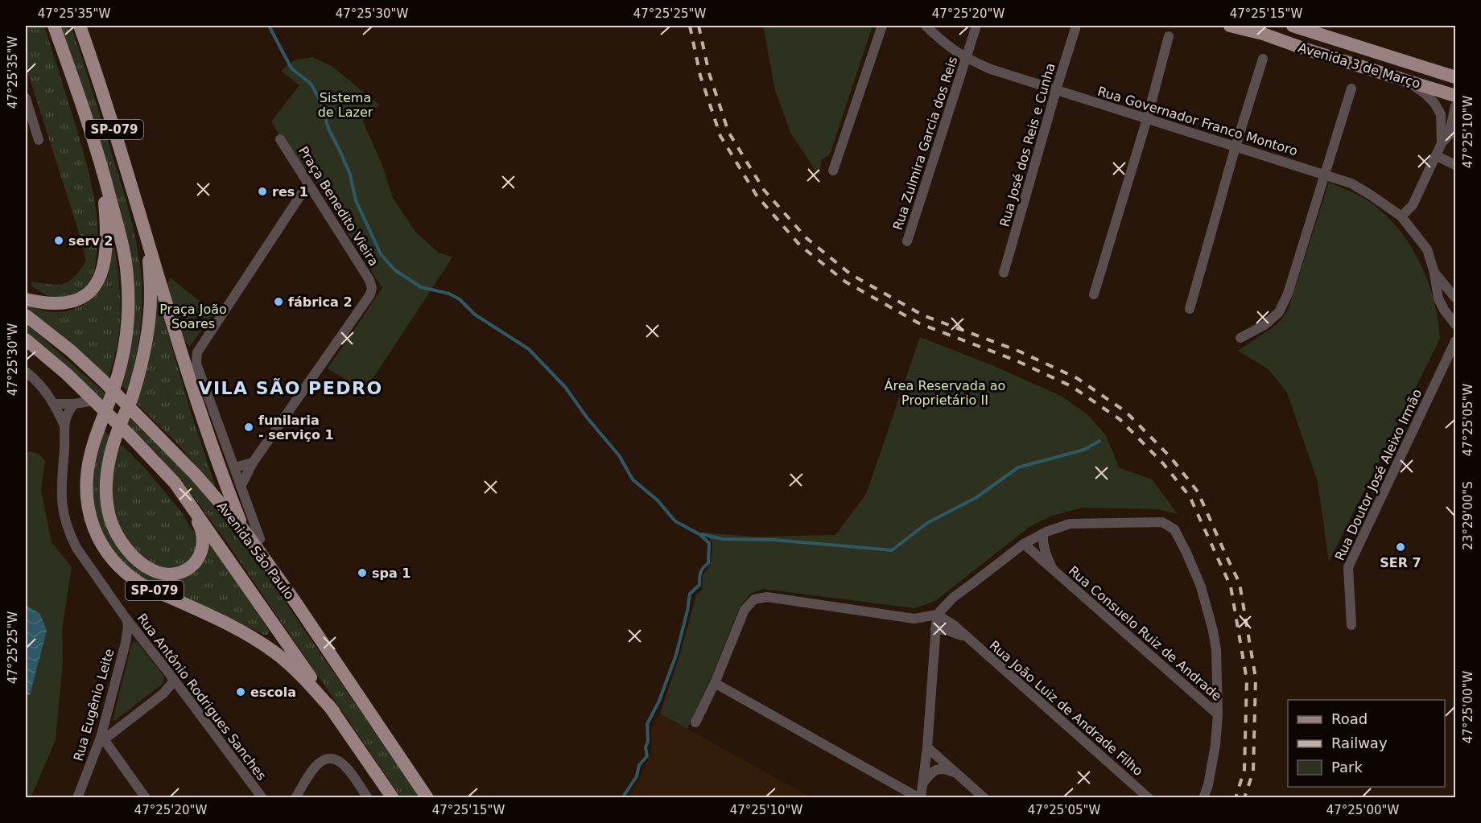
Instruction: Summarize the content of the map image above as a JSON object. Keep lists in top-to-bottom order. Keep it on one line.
{"streets":{"main road":["Avenida 3 de Março","SP-079","Avenida São Paulo"],"street":["Rua Governador Franco Montoro","Rua Zulmira Garcia dos Reis","Rua José dos Reis e Cunha","Praça Benedito Vieira","Rua Doutor José Aleixo Irmão","Rua Consuelo Ruiz de Andrade","Rua Antônio Rodrigues Sanches","Rua Eugênio Leite","Rua João Luiz de Andrade Filho"]},"crossings":[["Rua Governador Franco Montoro","Rua Zulmira Garcia dos Reis"],["Rua Governador Franco Montoro","Rua José dos Reis e Cunha"],["SP-079","Avenida São Paulo"],["Rua Antônio Rodrigues Sanches","Rua Eugênio Leite"]],"districts":["VILA SÃO PEDRO"],"parks":["Sistema de Lazer","Praça João Soares","Área Reservada ao Proprietário II"],"places":["res 1","serv 2","fábrica 2","funilaria - serviço 1","SER 7","spa 1","escola"],"legend":["Road","Railway","Park"],"coordinates":["47°25'35\"W","47°25'30\"W","47°25'25\"W","47°25'20\"W","47°25'15\"W","47°25'10\"W","47°25'05\"W","23°29'00\"S","47°25'00\"W"]}
